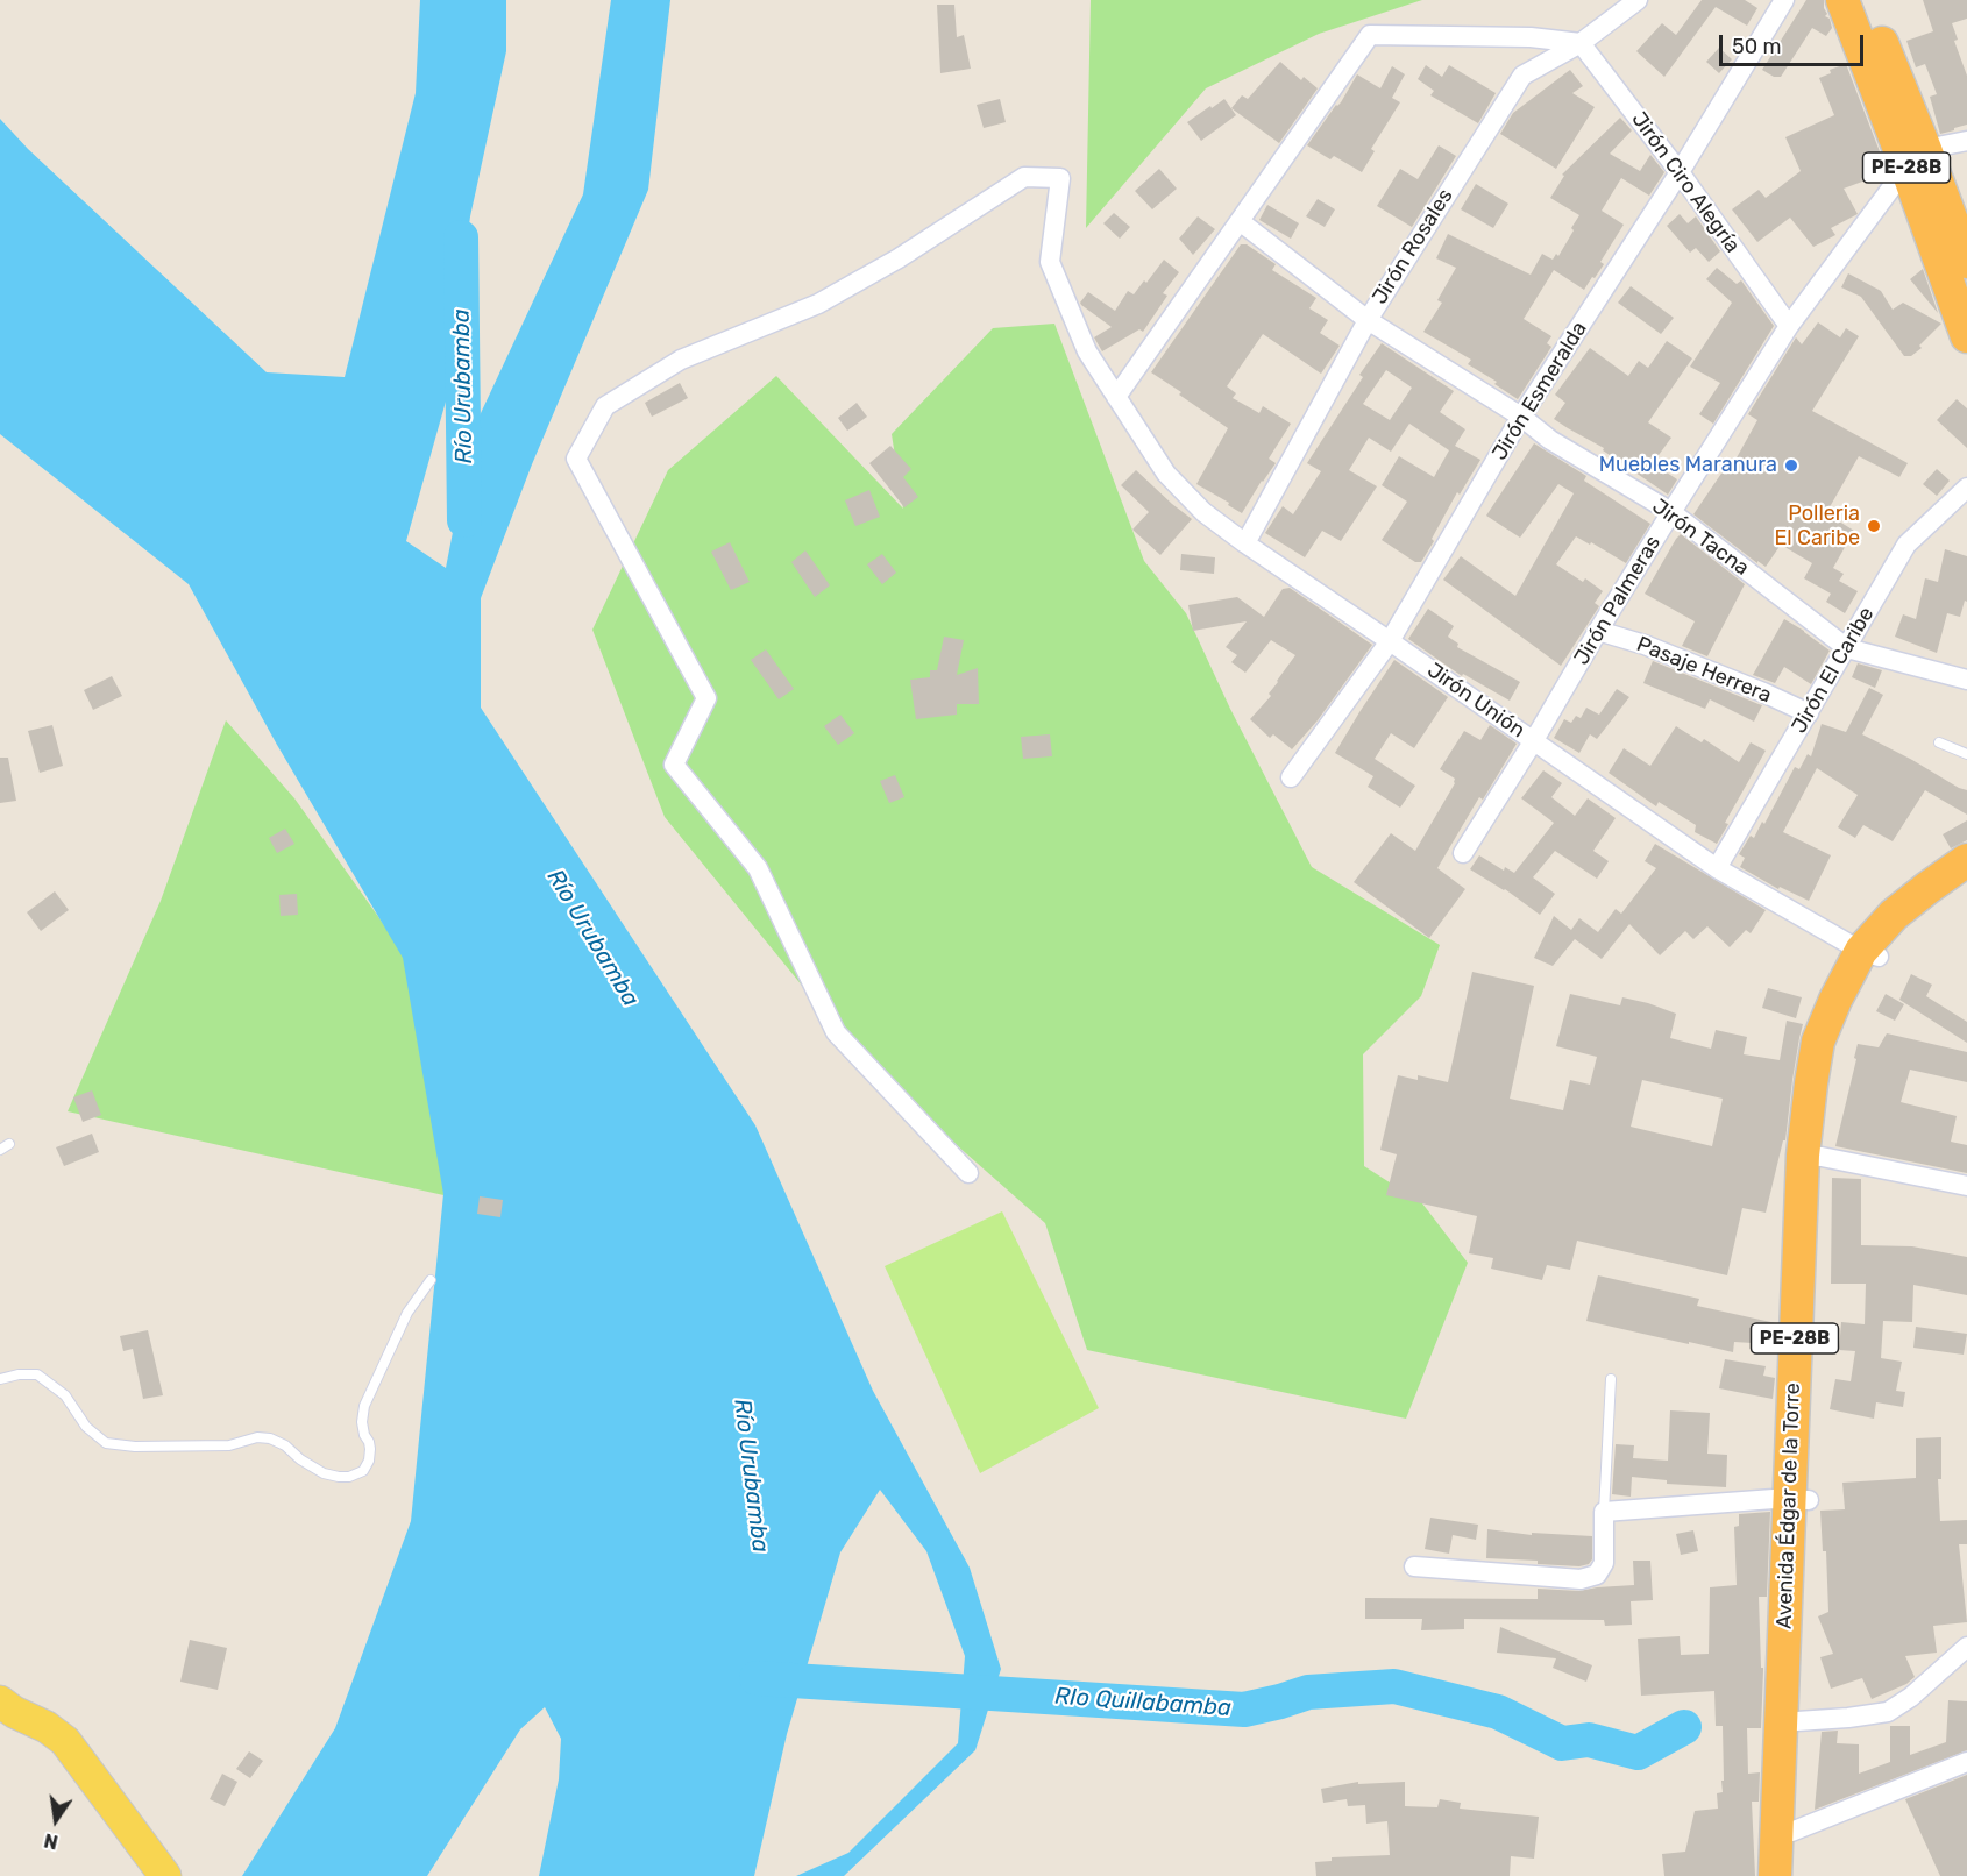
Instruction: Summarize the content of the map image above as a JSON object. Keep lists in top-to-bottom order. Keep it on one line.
{"streets":{"highway":["PE-28B","Avenida Édgar de la Torre"],"street":["Jirón Ciro Alegría","Jirón Rosales","Jirón Esmeralda","Jirón Tacna","Jirón Palmeras","Pasaje Herrera","Jirón El Caribe","Jirón Unión"]},"crossings":[["PE-28B","Jirón Palmeras"],["Jirón Ciro Alegría","Jirón Rosales"],["Jirón Ciro Alegría","Jirón Esmeralda"],["Jirón Ciro Alegría","Jirón Palmeras"],["Jirón Rosales","Jirón Tacna"],["Jirón Rosales","Jirón Unión"],["Jirón Esmeralda","Jirón Tacna"],["Jirón Esmeralda","Jirón Unión"],["Jirón Tacna","Jirón Palmeras"],["Jirón Tacna","Jirón El Caribe"],["Jirón Palmeras","Pasaje Herrera"],["Jirón Palmeras","Jirón Unión"],["Pasaje Herrera","Jirón El Caribe"],["Jirón El Caribe","Jirón Unión"],["Jirón Unión","Avenida Édgar de la Torre"]],"water":["Río Urubamba","RIo Quillabamba"],"places":["Muebles Maranura","Polleria El Caribe"],"scale_bar":"50 m","north":"bottom"}
